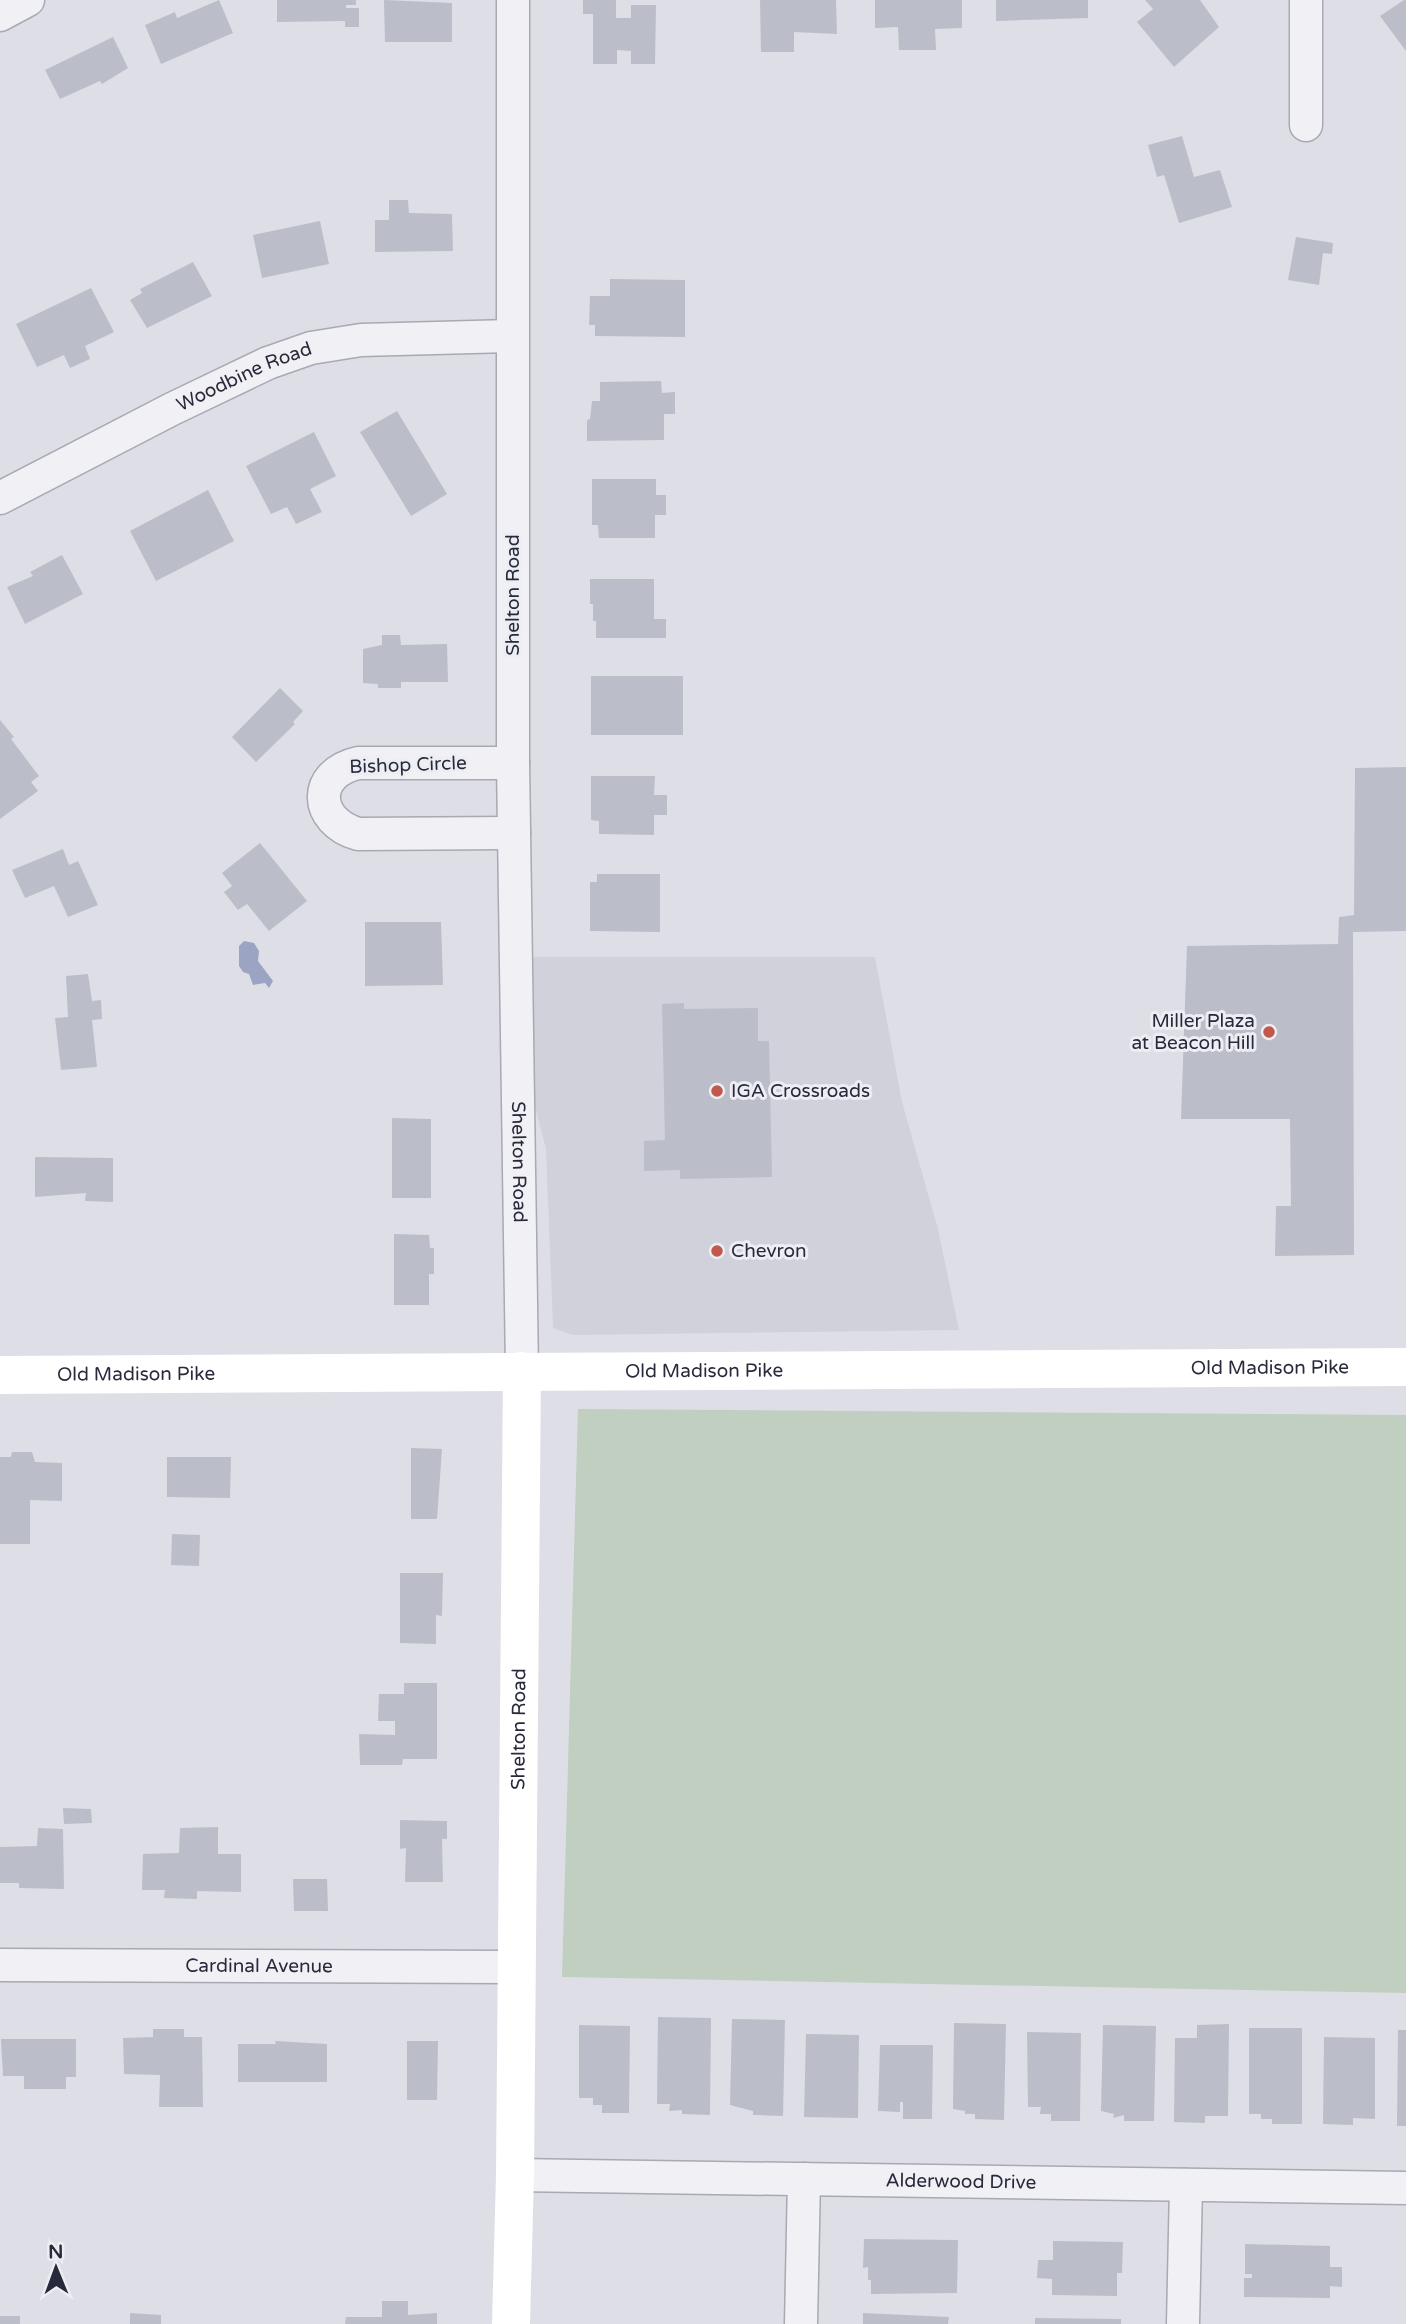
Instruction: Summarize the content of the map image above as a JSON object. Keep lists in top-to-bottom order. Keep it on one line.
{"streets":{"main road":["Shelton Road","Old Madison Pike"],"street":["Woodbine Road","Bishop Circle","Cardinal Avenue","Alderwood Drive"]},"crossings":[["Woodbine Road","Shelton Road"],["Shelton Road","Bishop Circle"],["Shelton Road","Old Madison Pike"],["Shelton Road","Cardinal Avenue"],["Shelton Road","Alderwood Drive"]],"places":["Miller Plaza at Beacon Hill","IGA Crossroads","Chevron"],"north":"top"}
